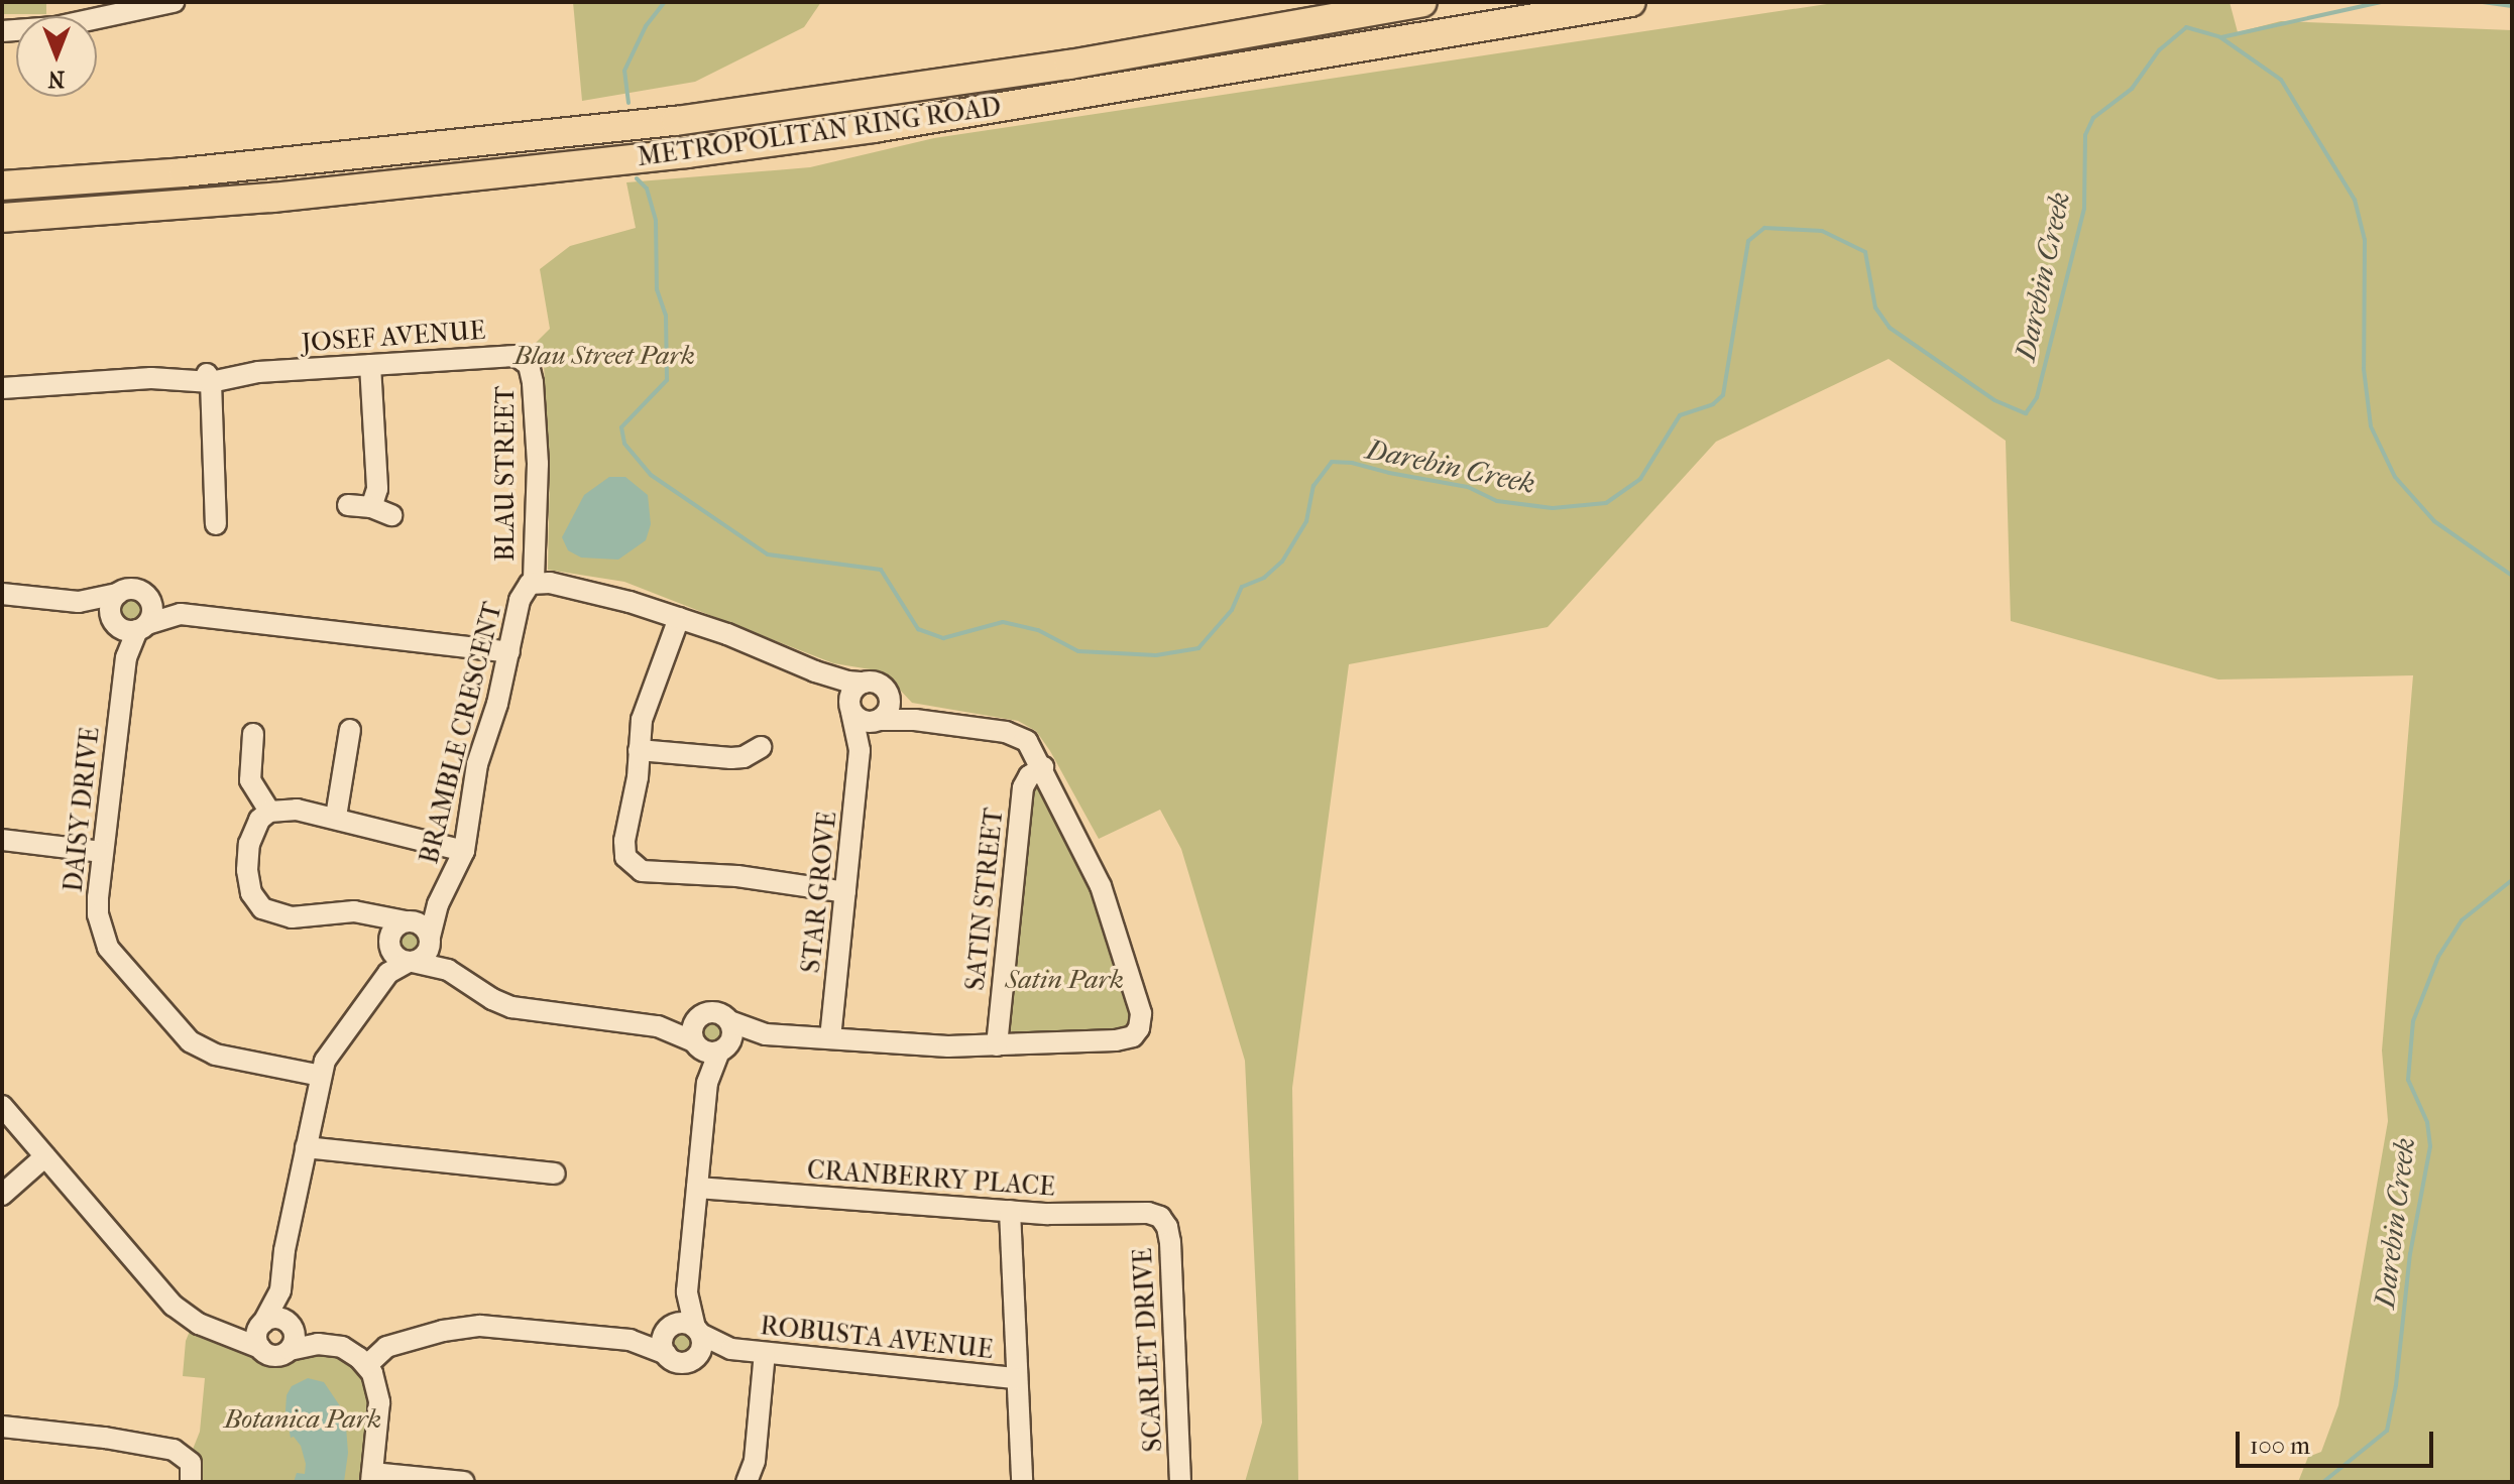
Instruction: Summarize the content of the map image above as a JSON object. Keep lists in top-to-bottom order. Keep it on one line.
{"streets":{"highway":["METROPOLITAN RING ROAD"],"street":["JOSEF AVENUE","BLAU STREET","BRAMBLE CRESCENT","DAISY DRIVE","STAR GROVE","SATIN STREET","CRANBERRY PLACE","ROBUSTA AVENUE","SCARLET DRIVE"]},"crossings":[["JOSEF AVENUE","BLAU STREET"],["BLAU STREET","BRAMBLE CRESCENT"],["BRAMBLE CRESCENT","STAR GROVE"],["CRANBERRY PLACE","SCARLET DRIVE"]],"water":["Darebin Creek"],"parks":["Blau Street Park","Satin Park","Botanica Park"],"scale_bar":"100 m","north":"bottom"}
